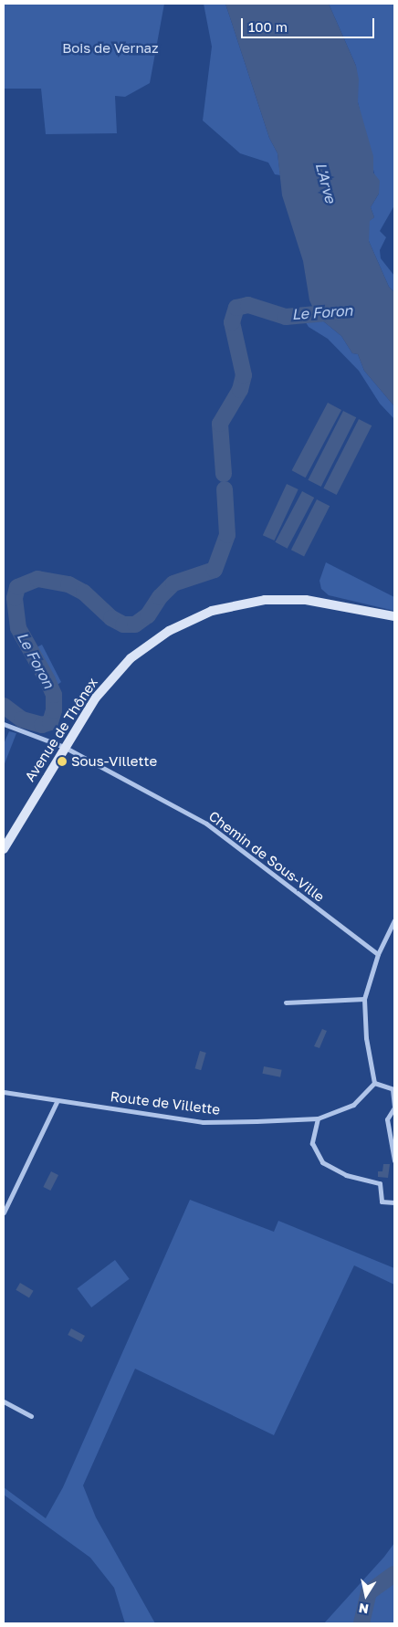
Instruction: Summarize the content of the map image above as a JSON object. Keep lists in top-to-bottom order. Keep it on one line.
{"streets":{"main road":["Avenue de Thônex"],"street":["Chemin de Sous-Ville","Route de Villette"]},"crossings":[["Avenue de Thônex","Chemin de Sous-Ville"]],"water":["L'Arve","Le Foron"],"parks":["Bois de Vernaz"],"places":["Sous-Villette"],"scale_bar":"100 m","north":"bottom"}
